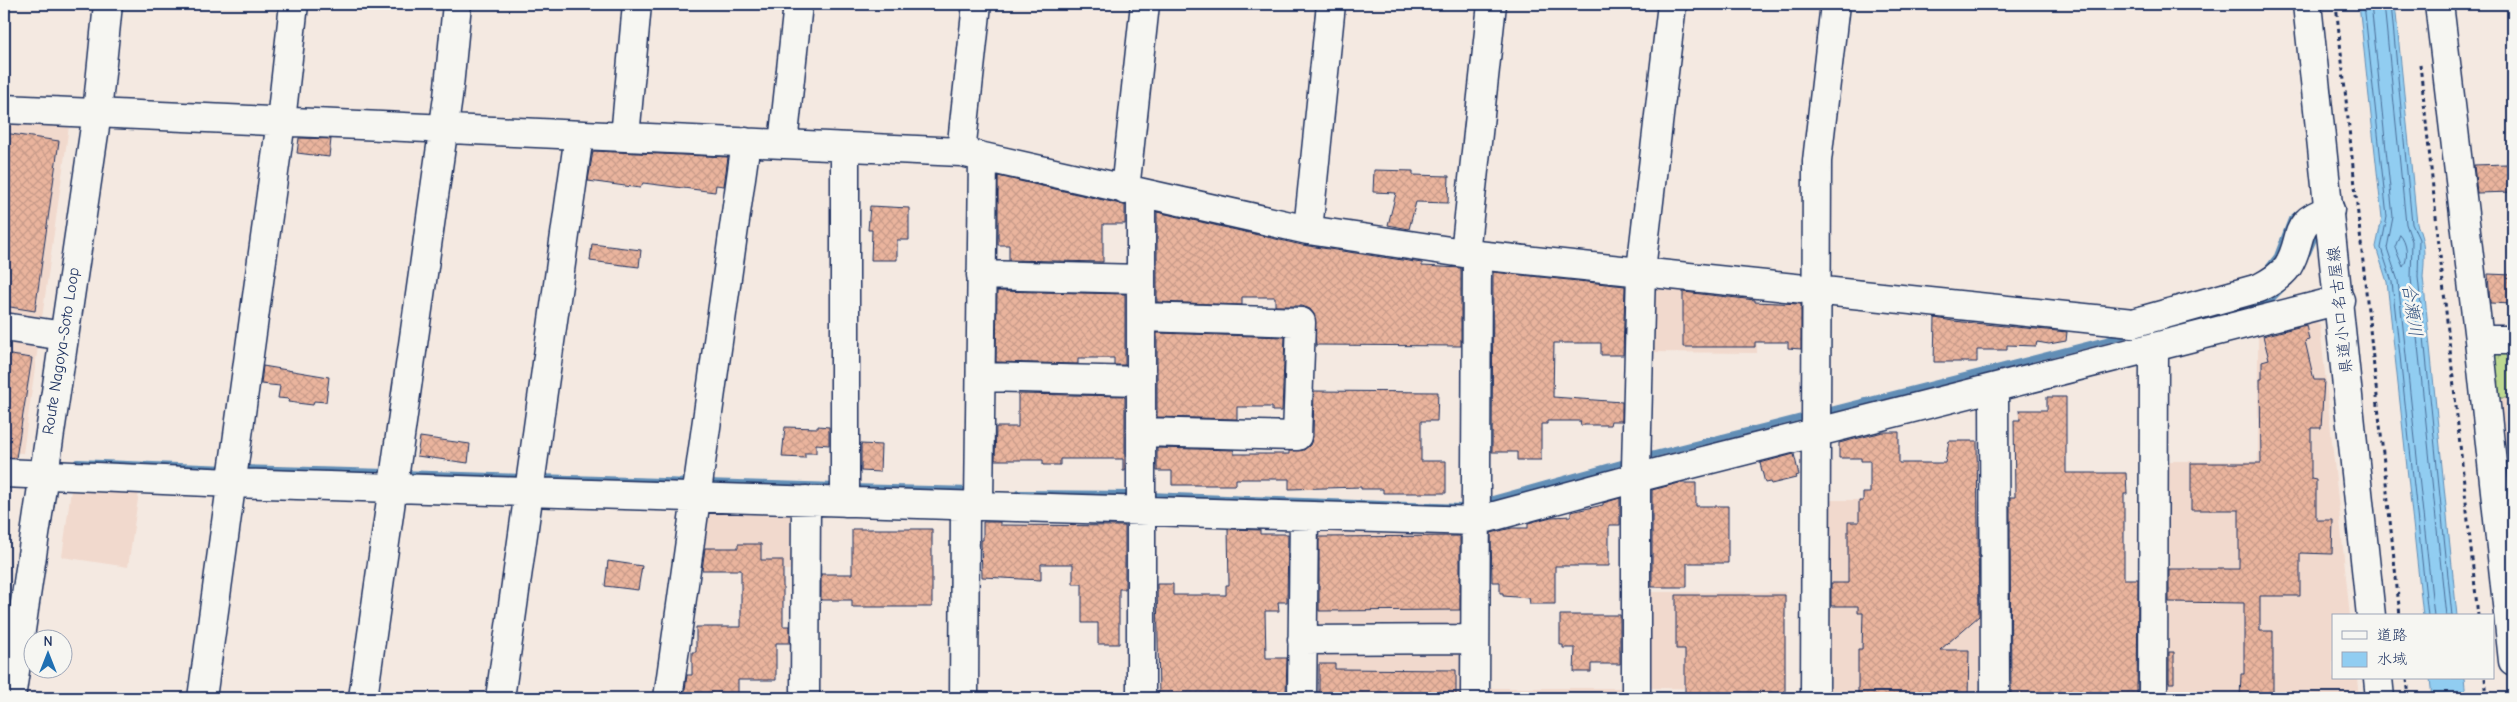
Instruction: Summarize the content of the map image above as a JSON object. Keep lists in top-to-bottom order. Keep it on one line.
{"streets":{"street":["県道小口名古屋線","Route Nagoya-Soto Loop"]},"water":["合瀬川"],"legend":["道路","水域"],"north":"top"}
